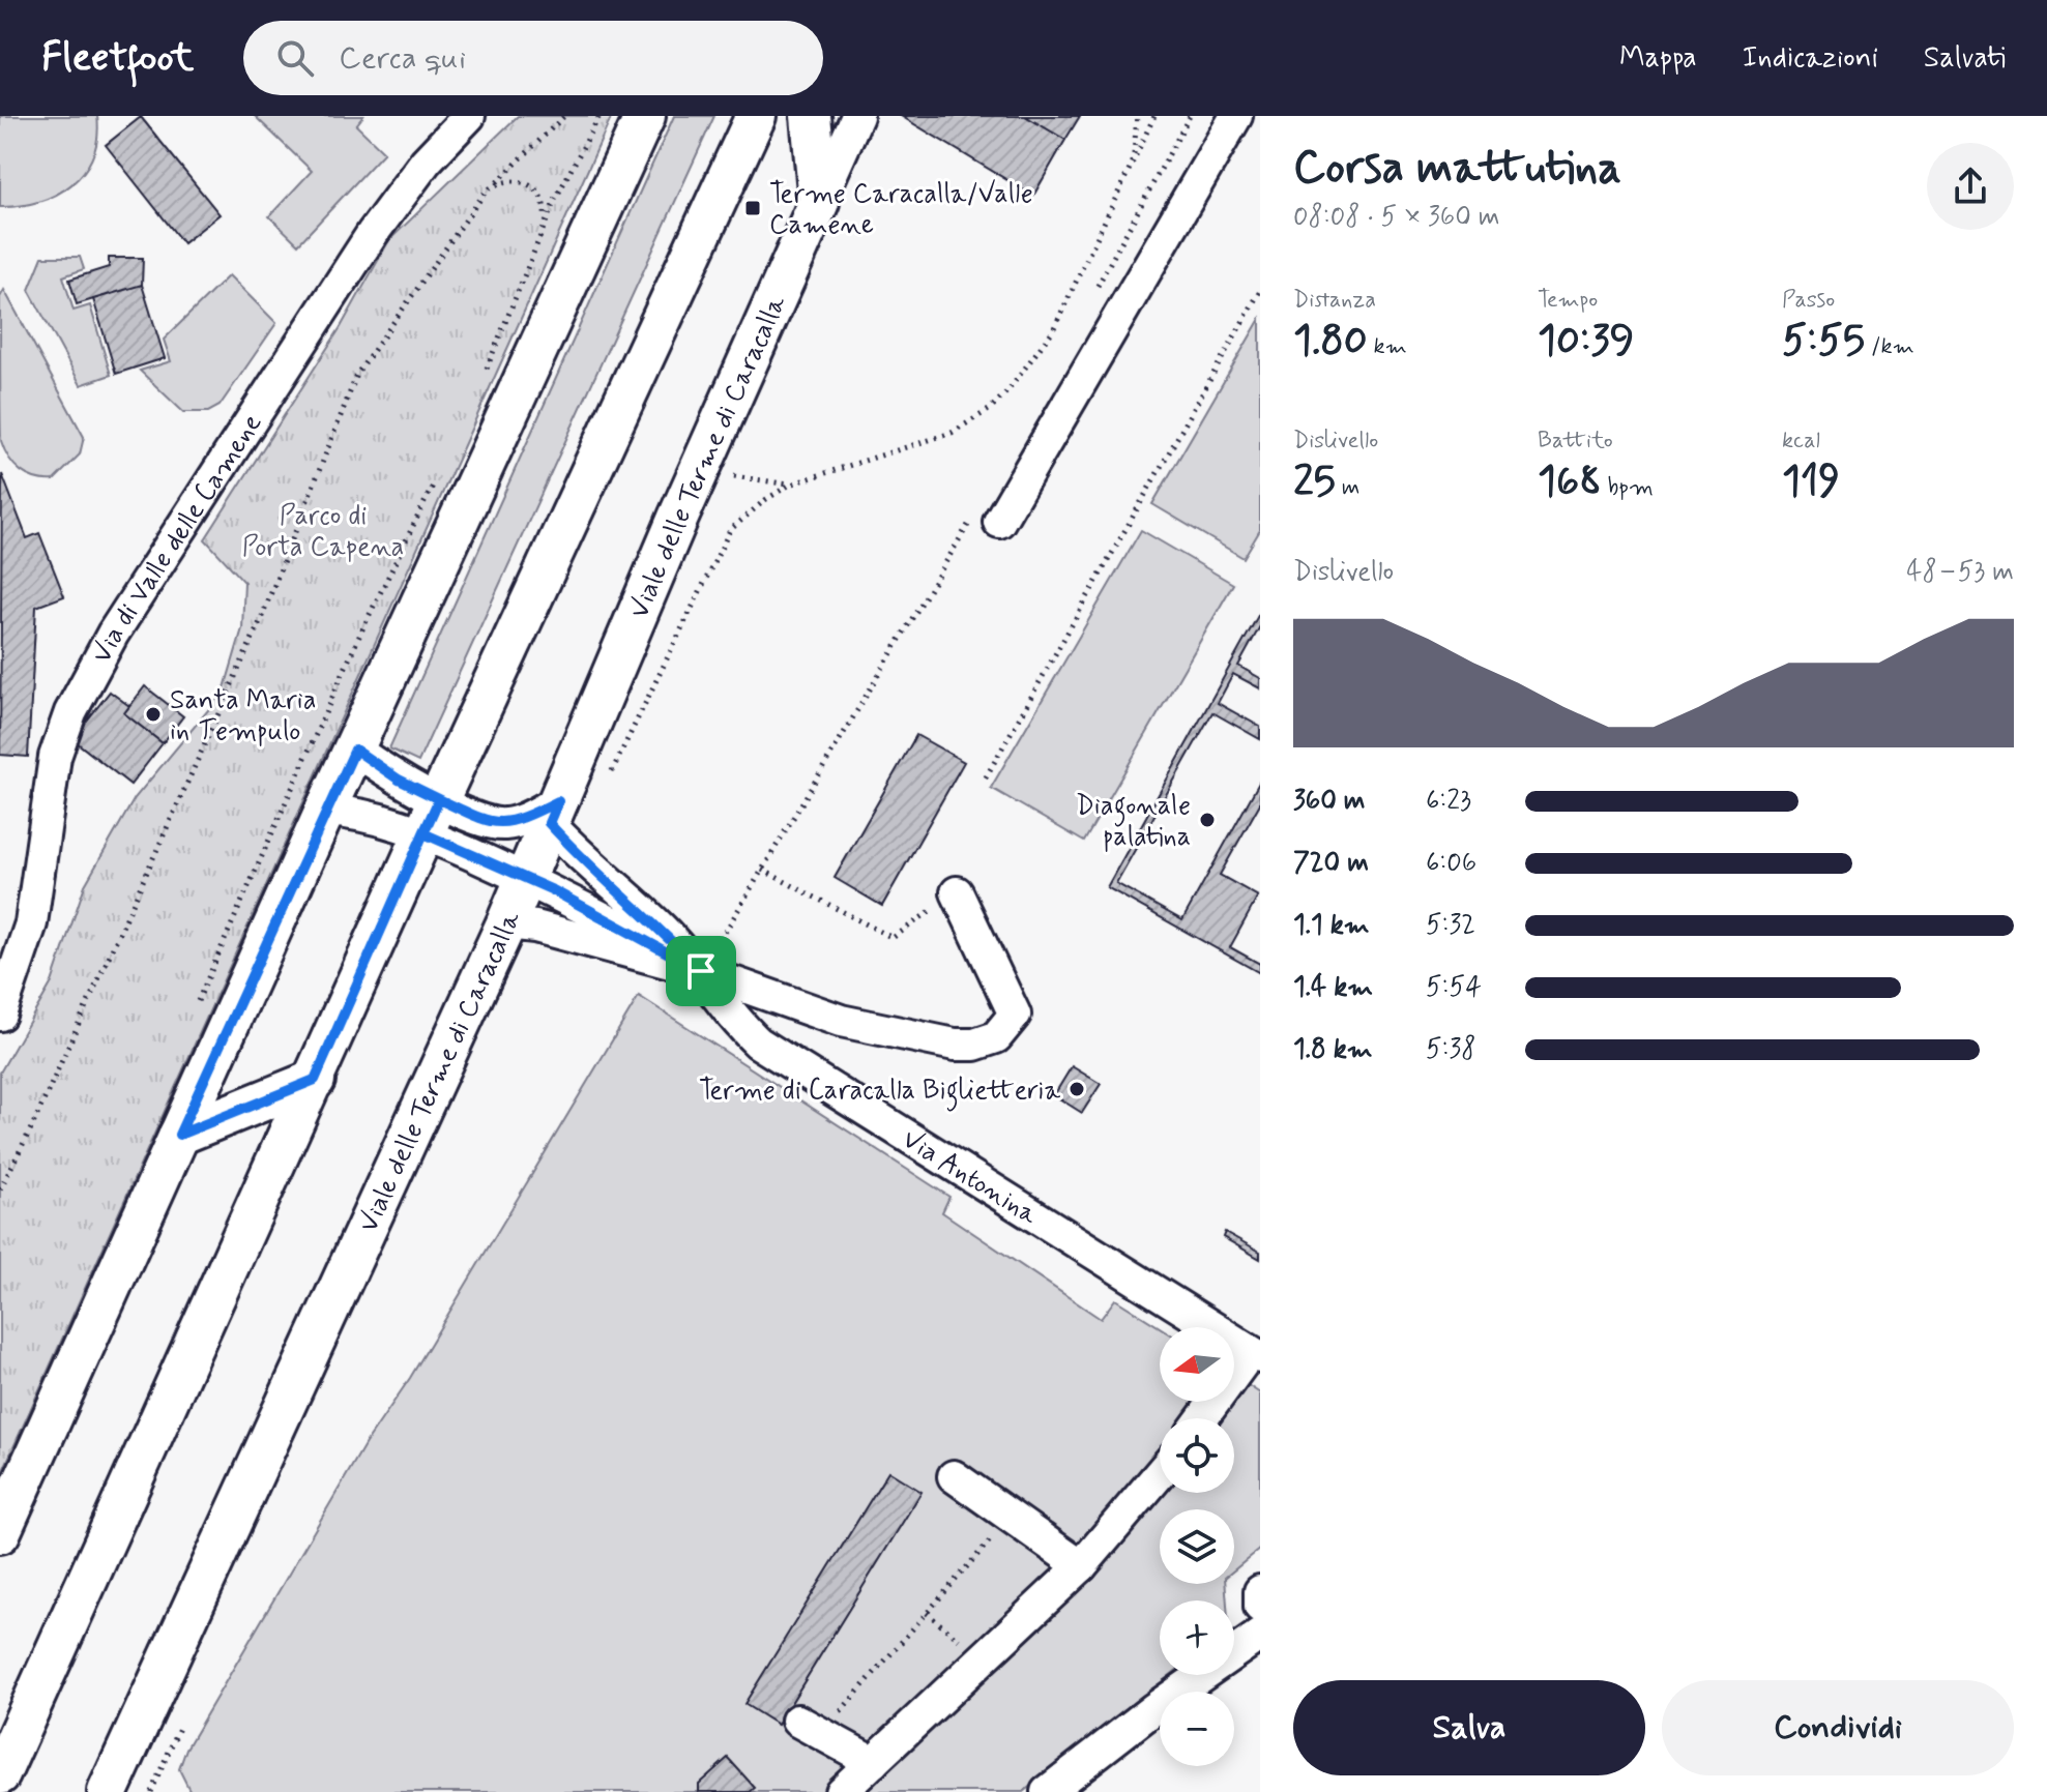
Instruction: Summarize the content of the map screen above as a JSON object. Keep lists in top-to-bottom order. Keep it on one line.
{"streets":{"main road":["Viale delle Terme di Caracalla"],"street":["Via di Valle delle Camene","Via Antonina"]},"crossings":[["Viale delle Terme di Caracalla","Via Antonina"]],"parks":["Parco di Porta Capena"],"places":{"transit":["Terme Caracalla/Valle Camene"],"other":["Santa Maria in Tempulo","Diagonale palatina","Terme di Caracalla Biglietteria"]},"north":"left","page":{"header":"Fleetfoot","search":"Cerca qui","nav":["Mappa","Indicazioni","Salvati"],"heading":["Corsa mattutina","08:08 · 5 × 360 m"],"stats":[["Distanza","1.80 km"],["Tempo","10:39"],["Passo","5:55 /km"],["Dislivello","25 m"],["Battito","168 bpm"],["kcal","119"]],"chart":["Dislivello","48–53 m"],"list":[{"name":"360 m","note":"6:23"},{"name":"720 m","note":"6:06"},{"name":"1.1 km","note":"5:32"},{"name":"1.4 km","note":"5:54"},{"name":"1.8 km","note":"5:38"}],"map_buttons":["+","−"],"buttons":["Salva","Condividi"]}}
